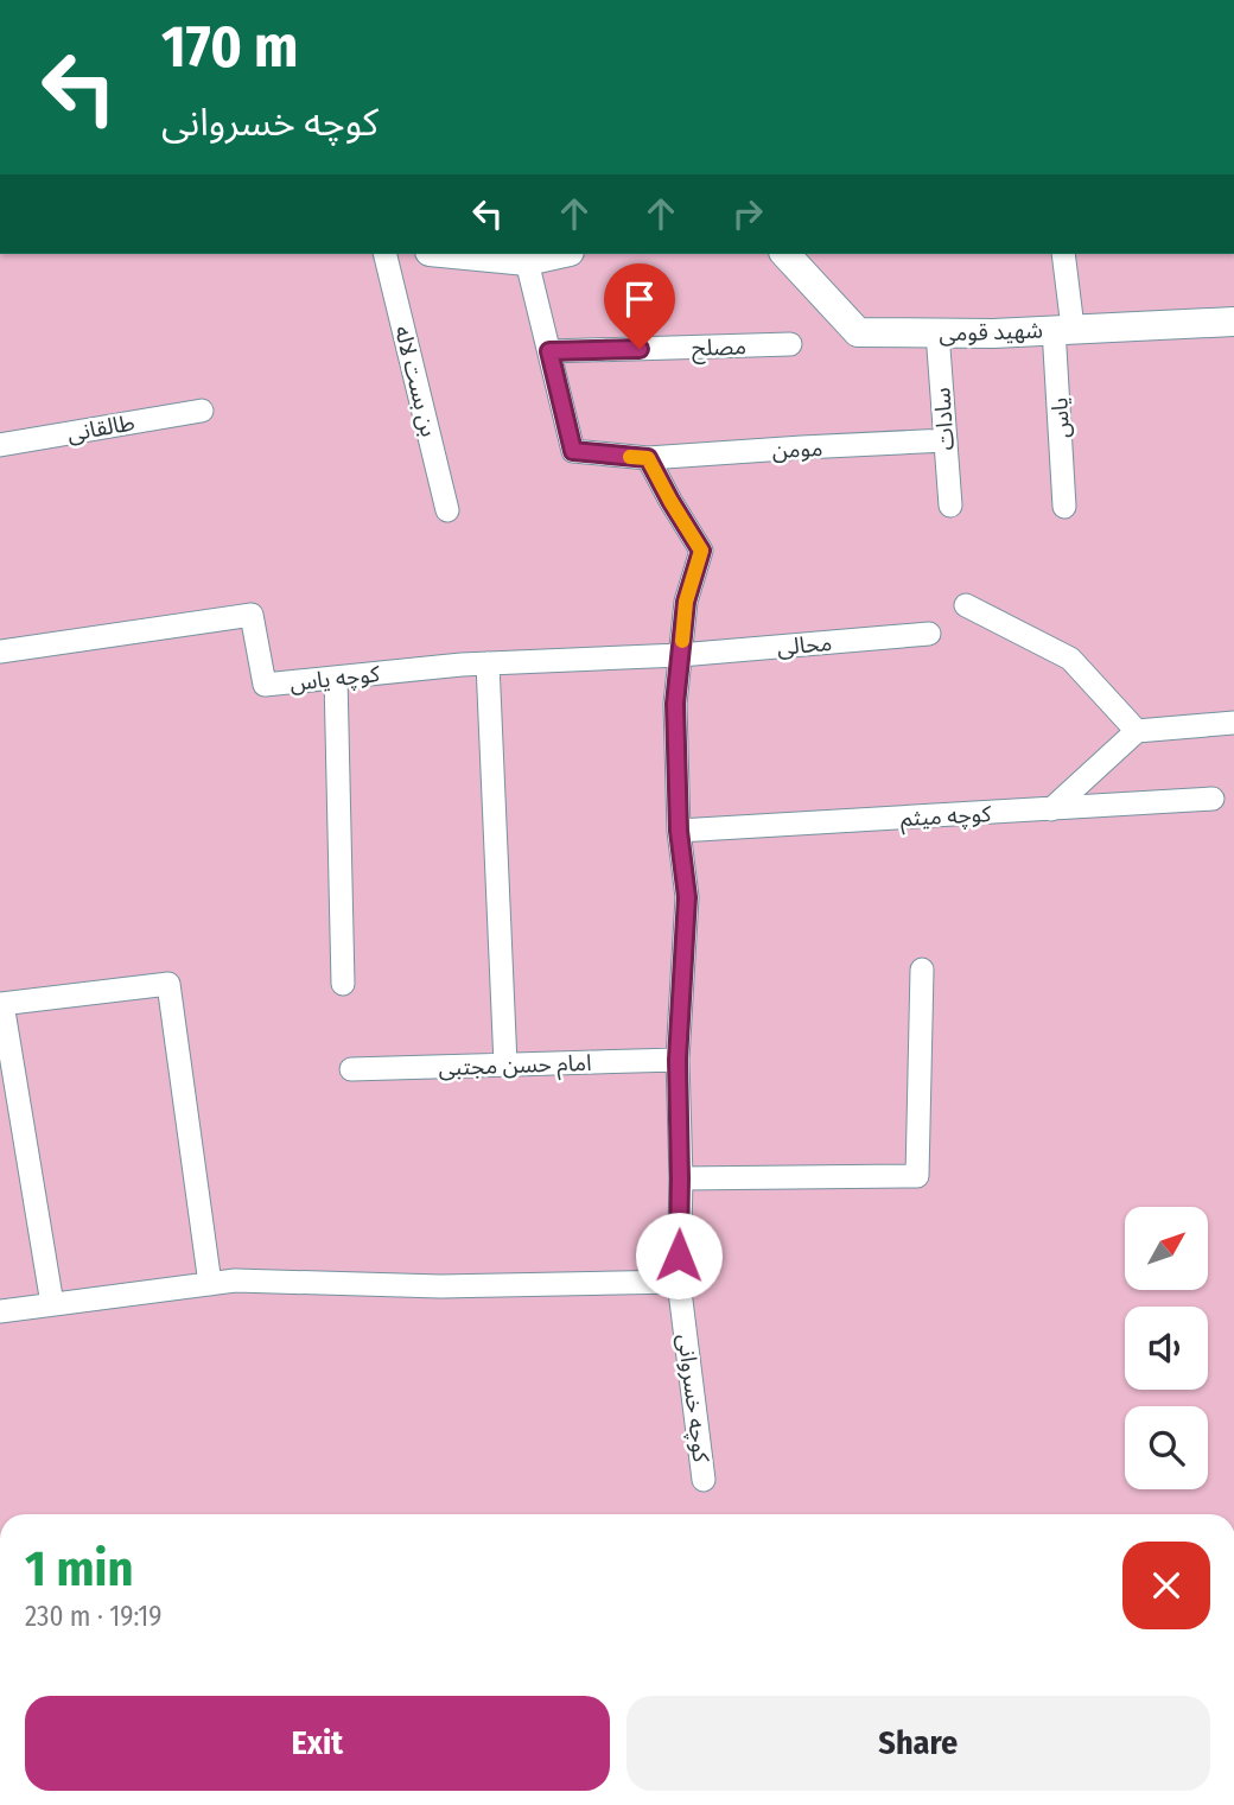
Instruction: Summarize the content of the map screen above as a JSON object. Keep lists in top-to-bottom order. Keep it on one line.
{"streets":{"street":["شهید قومی","مصلح","بن بست لاله","یاس","سادات","طالقانی","مومن","محالی","کوچه یاس","کوچه میثم","امام حسن مجتبی","کوچه خسروانی"]},"crossings":[["شهید قومی","یاس"],["شهید قومی","سادات"],["سادات","مومن"],["مومن","کوچه خسروانی"],["محالی","کوچه یاس"],["محالی","کوچه خسروانی"],["کوچه یاس","کوچه خسروانی"],["کوچه میثم","کوچه خسروانی"],["امام حسن مجتبی","کوچه خسروانی"]],"north":"top right","page":{"turn":["170 m","کوچه خسروانی"],"heading":["1 min","230 m · 19:19"],"buttons":["Exit","Share"]}}
